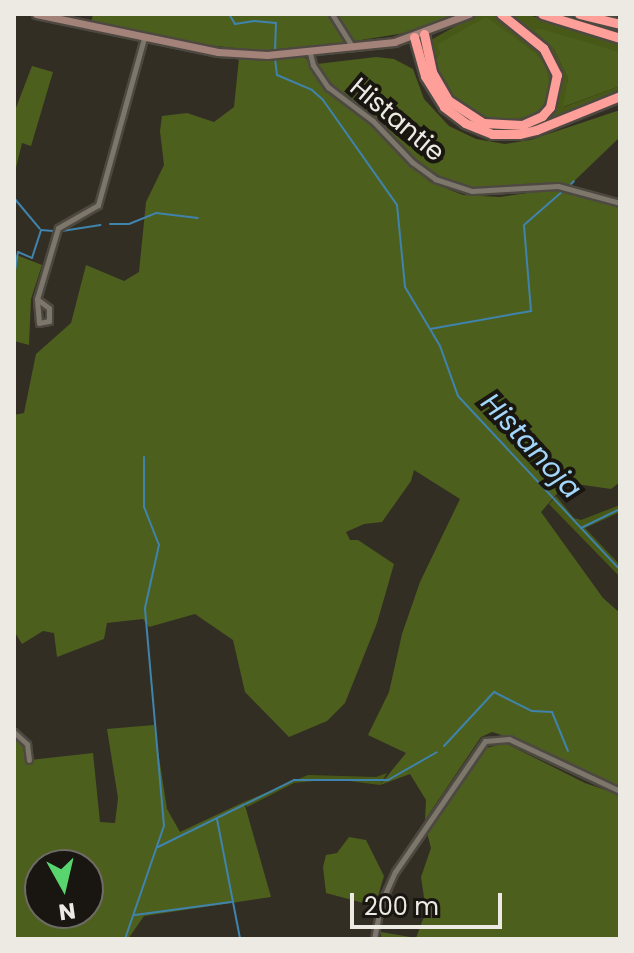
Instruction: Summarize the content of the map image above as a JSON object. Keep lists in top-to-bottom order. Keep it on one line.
{"streets":{"street":["Histantie"]},"water":["Histanoja"],"scale_bar":"200 m","north":"bottom"}
